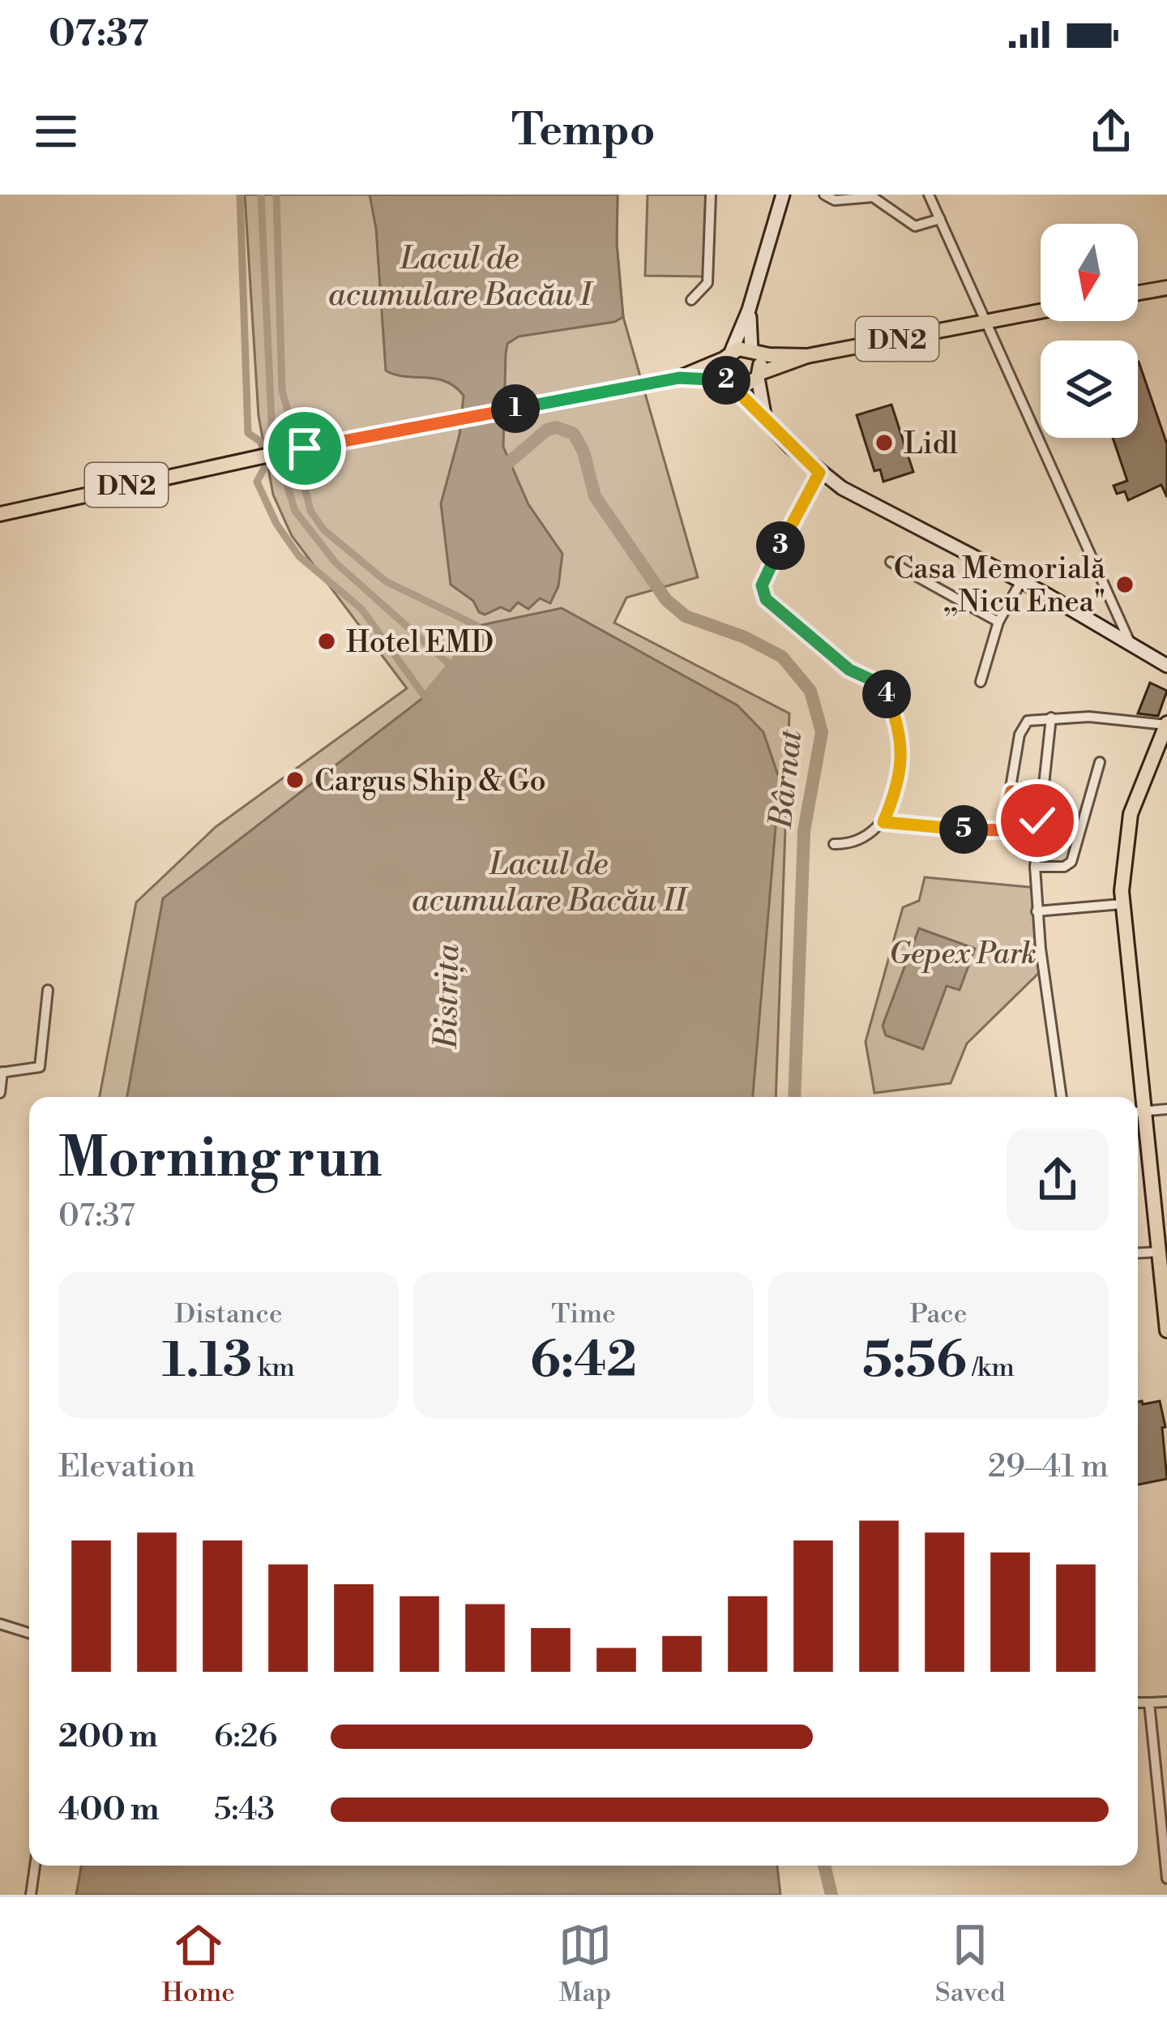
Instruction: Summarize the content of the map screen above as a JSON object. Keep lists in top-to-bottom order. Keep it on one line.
{"streets":{"main road":["DN2"]},"water":["Lacul de acumulare Bacău I","Bârnat","Lacul de acumulare Bacău II","Bistrița"],"parks":["Gepex Park"],"places":["Lidl","Casa Memorială „Nicu Enea\"","Hotel EMD","Cargus Ship & Go"],"north":"bottom","page":{"status":"07:37","header":"Tempo","pins":["2","1","3","4","5"],"heading":["Morning run","07:37"],"stats":[["Distance","1.13 km"],["Time","6:42"],["Pace","5:56 /km"]],"chart":["Elevation","29–41 m"],"list":[{"name":"200 m","note":"6:26"},{"name":"400 m","note":"5:43"}],"tabs":["Home","Map","Saved"]}}
